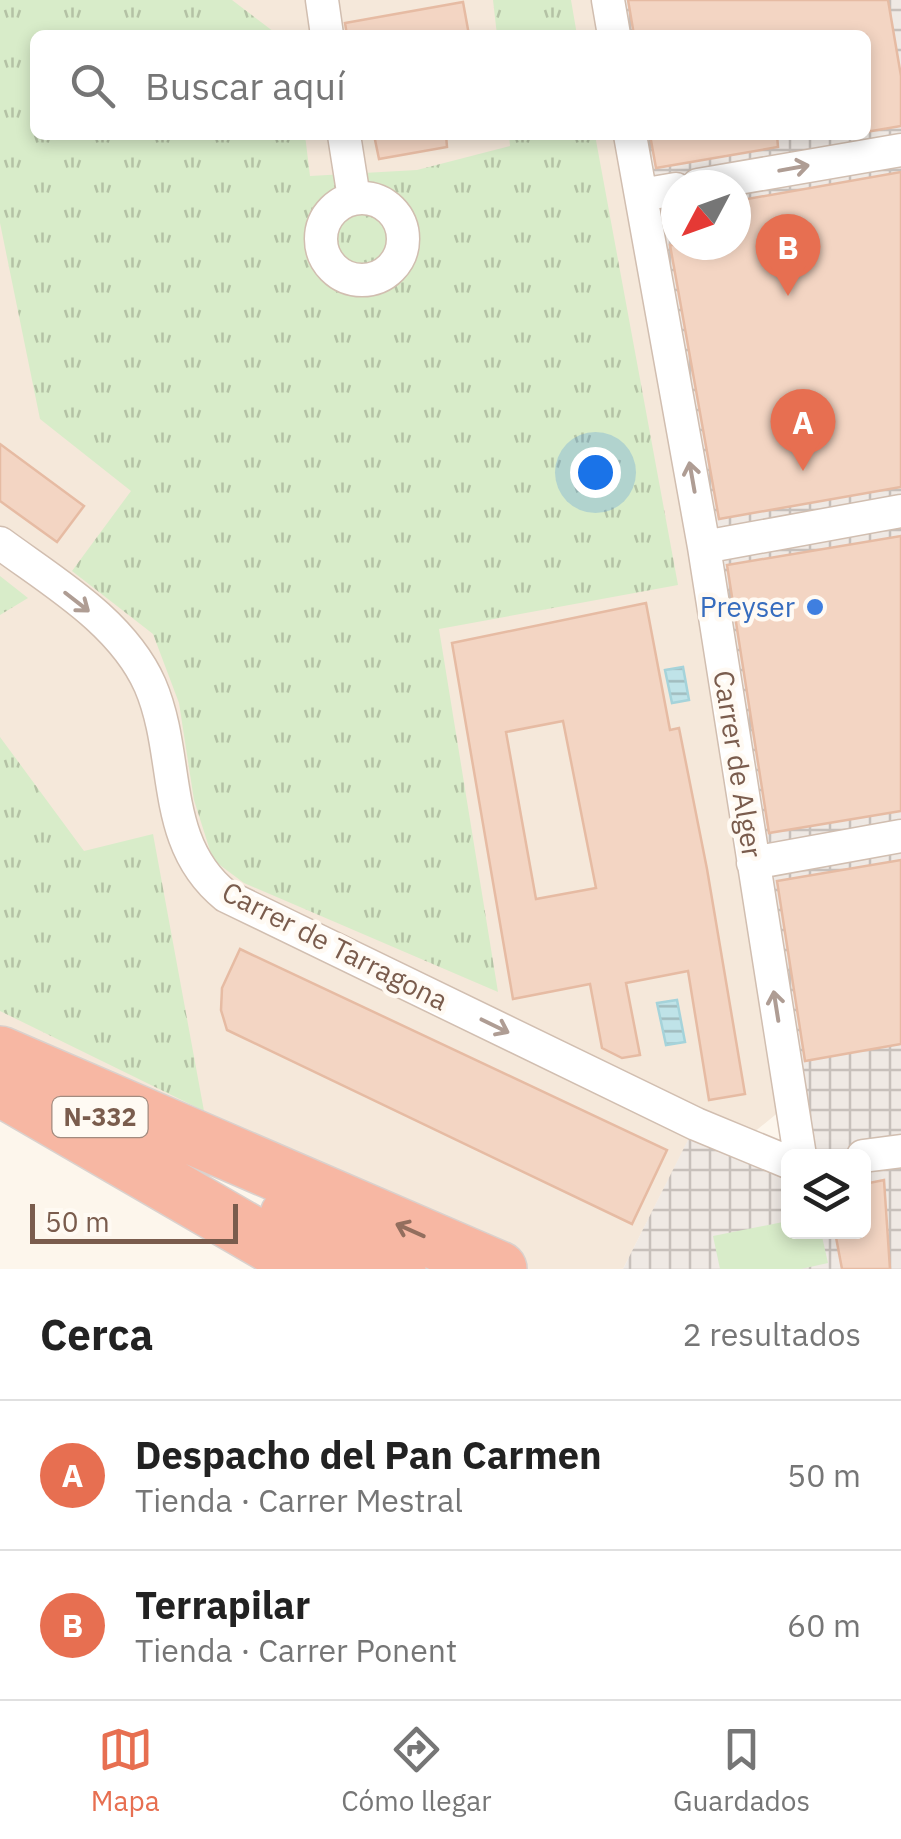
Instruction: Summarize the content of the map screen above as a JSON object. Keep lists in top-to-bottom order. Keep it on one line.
{"streets":{"highway":["N-332"],"street":["Carrer de Alger","Carrer de Tarragona"]},"one_way":["Carrer de Alger","Carrer de Tarragona"],"places":["Preyser"],"scale_bar":"50 m","north":"bottom left","page":{"search":"Buscar aquí","pins":["B","A"],"scale":"50 m","heading":["Cerca","2 resultados"],"list":[{"mark":"A","name":"Despacho del Pan Carmen","note":"Tienda · Carrer Mestral","value":"50 m"},{"mark":"B","name":"Terrapilar","note":"Tienda · Carrer Ponent","value":"60 m"}],"nav":["Mapa","Cómo llegar","Guardados"]}}
